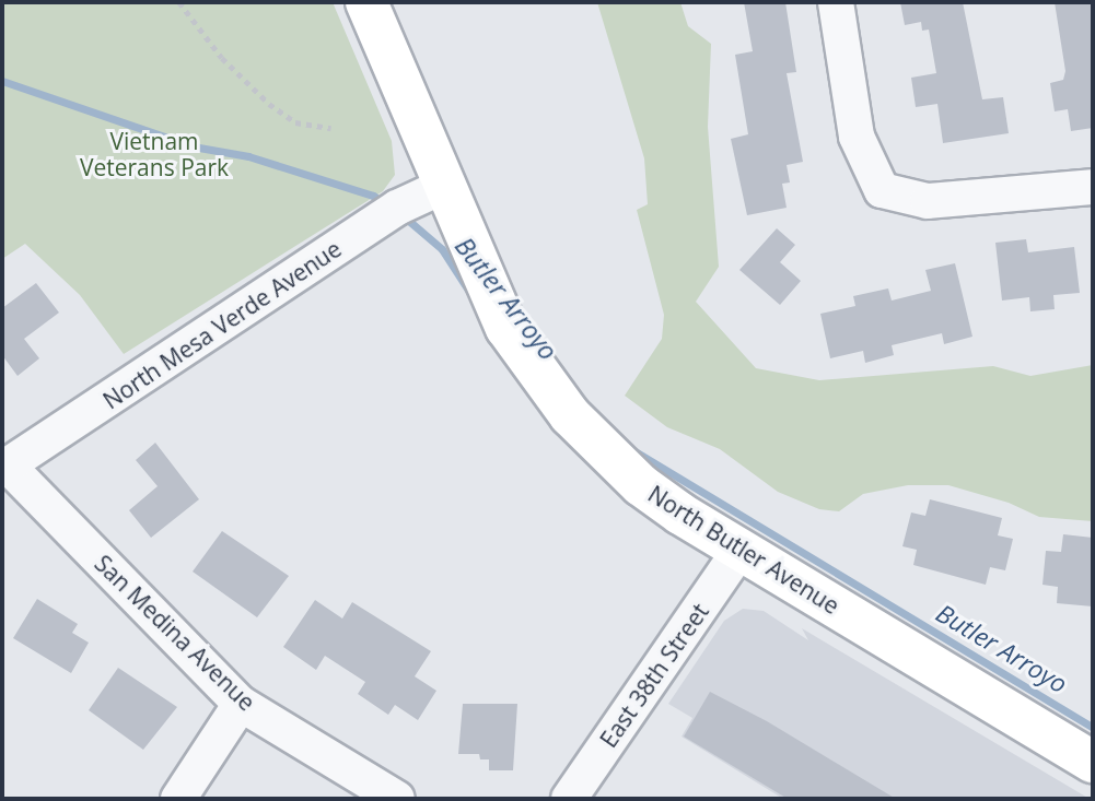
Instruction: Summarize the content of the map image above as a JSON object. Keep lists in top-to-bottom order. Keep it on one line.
{"streets":{"main road":["North Butler Avenue"],"street":["North Mesa Verde Avenue","San Medina Avenue","East 38th Street"]},"crossings":[["North Mesa Verde Avenue","North Butler Avenue"],["North Mesa Verde Avenue","San Medina Avenue"],["North Butler Avenue","East 38th Street"]],"water":["Butler Arroyo"],"parks":["Vietnam Veterans Park"]}
